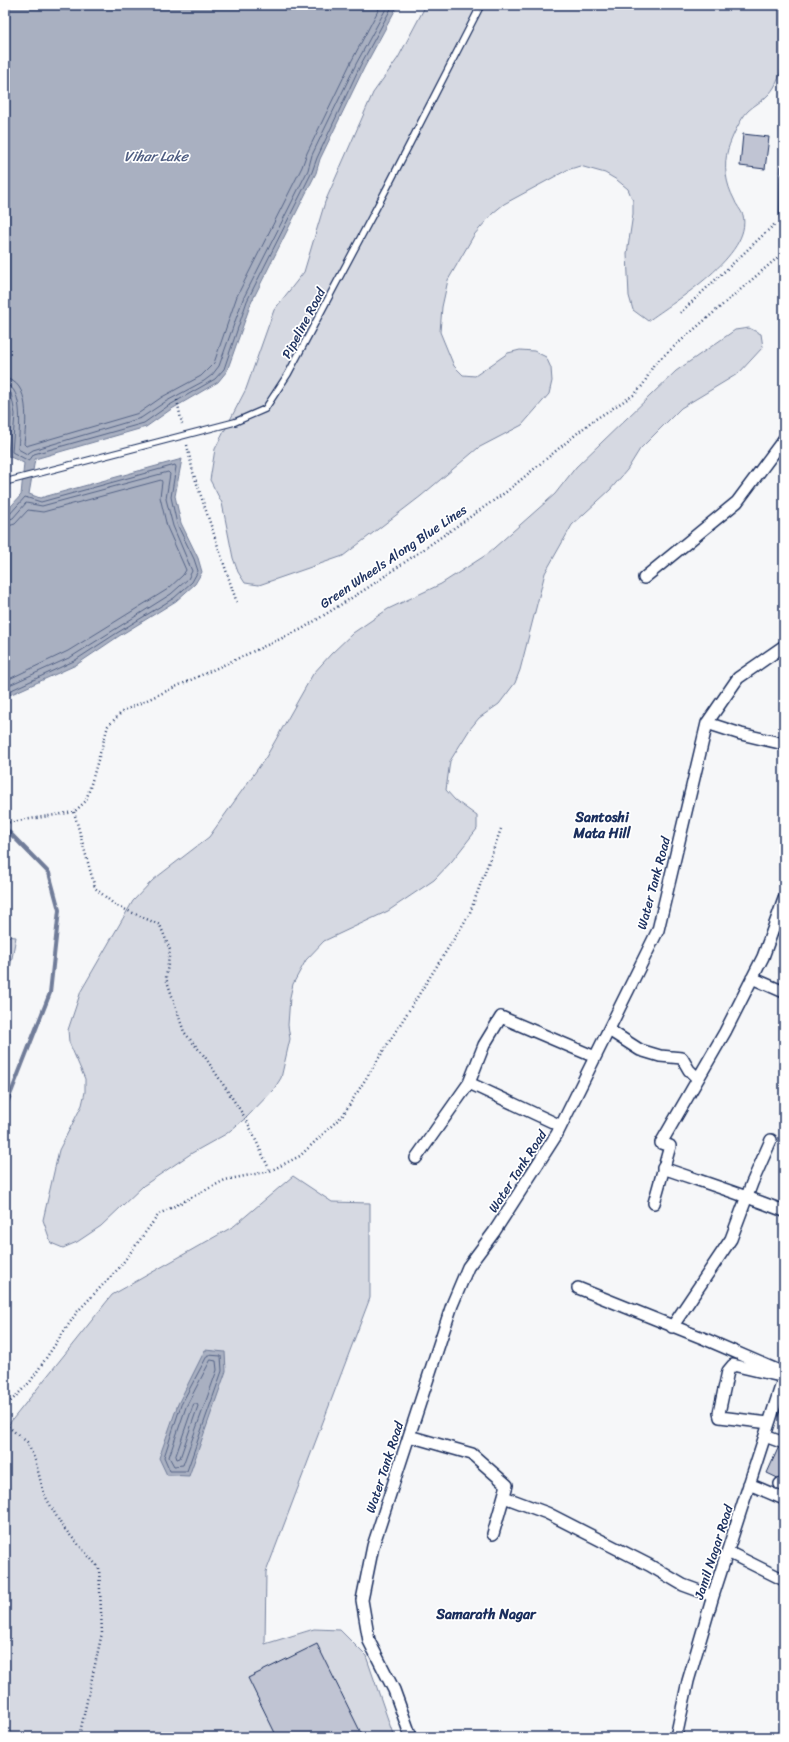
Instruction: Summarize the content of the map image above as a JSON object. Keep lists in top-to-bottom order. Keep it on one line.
{"streets":{"street":["Water Tank Road","Jamil Nagar Road"],"lane":["Pipeline Road"],"path":["Green Wheels Along Blue Lines"]},"districts":["Santoshi Mata Hill","Samarath Nagar"],"water":["Vihar Lake"]}
